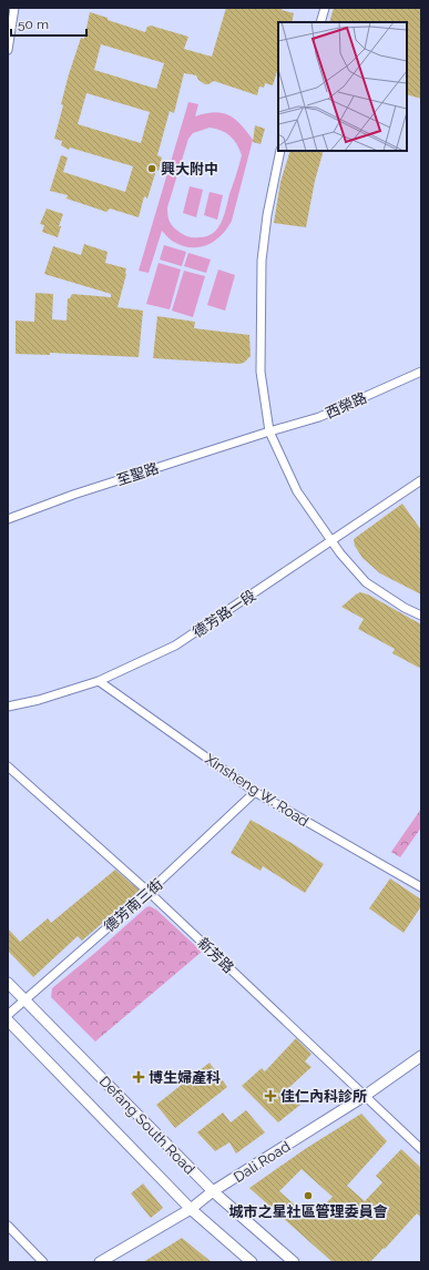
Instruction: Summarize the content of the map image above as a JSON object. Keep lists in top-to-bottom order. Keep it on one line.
{"streets":{"street":["西榮路","至聖路","德芳路一段","Xinsheng W. Road","德芳南三街","新芳路","Defang South Road","Dali Road"]},"crossings":[["西榮路","至聖路"],["德芳路一段","Xinsheng W. Road"],["Xinsheng W. Road","德芳南三街"],["德芳南三街","新芳路"],["德芳南三街","Defang South Road"],["新芳路","Dali Road"],["Defang South Road","Dali Road"]],"places":{"other":["興大附中","城市之星社區管理委員會"],"health":["博生婦產科","佳仁內科診所"]},"scale_bar":"50 m"}
